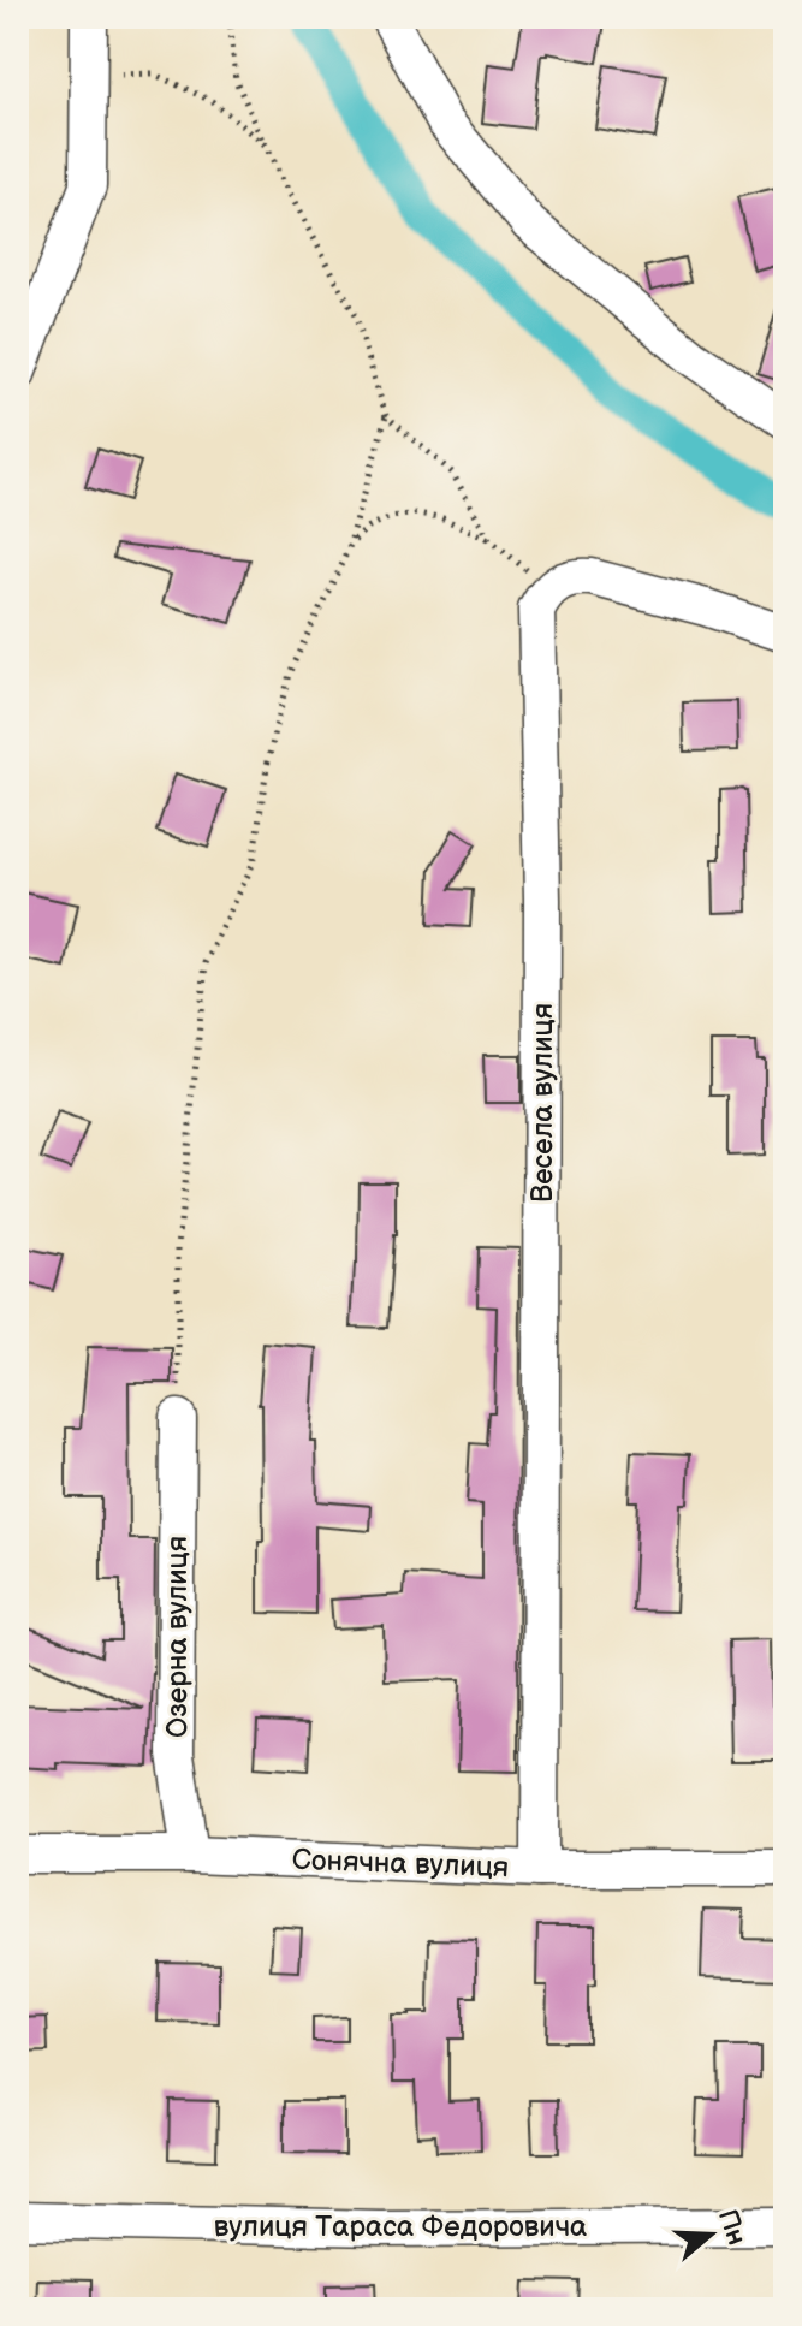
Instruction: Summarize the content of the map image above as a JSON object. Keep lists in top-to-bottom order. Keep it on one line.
{"streets":{"street":["Весела вулиця","Озерна вулиця","Сонячна вулиця","вулиця Тараса Федоровича"]},"crossings":[["Весела вулиця","Сонячна вулиця"],["Озерна вулиця","Сонячна вулиця"]],"north":"right"}
